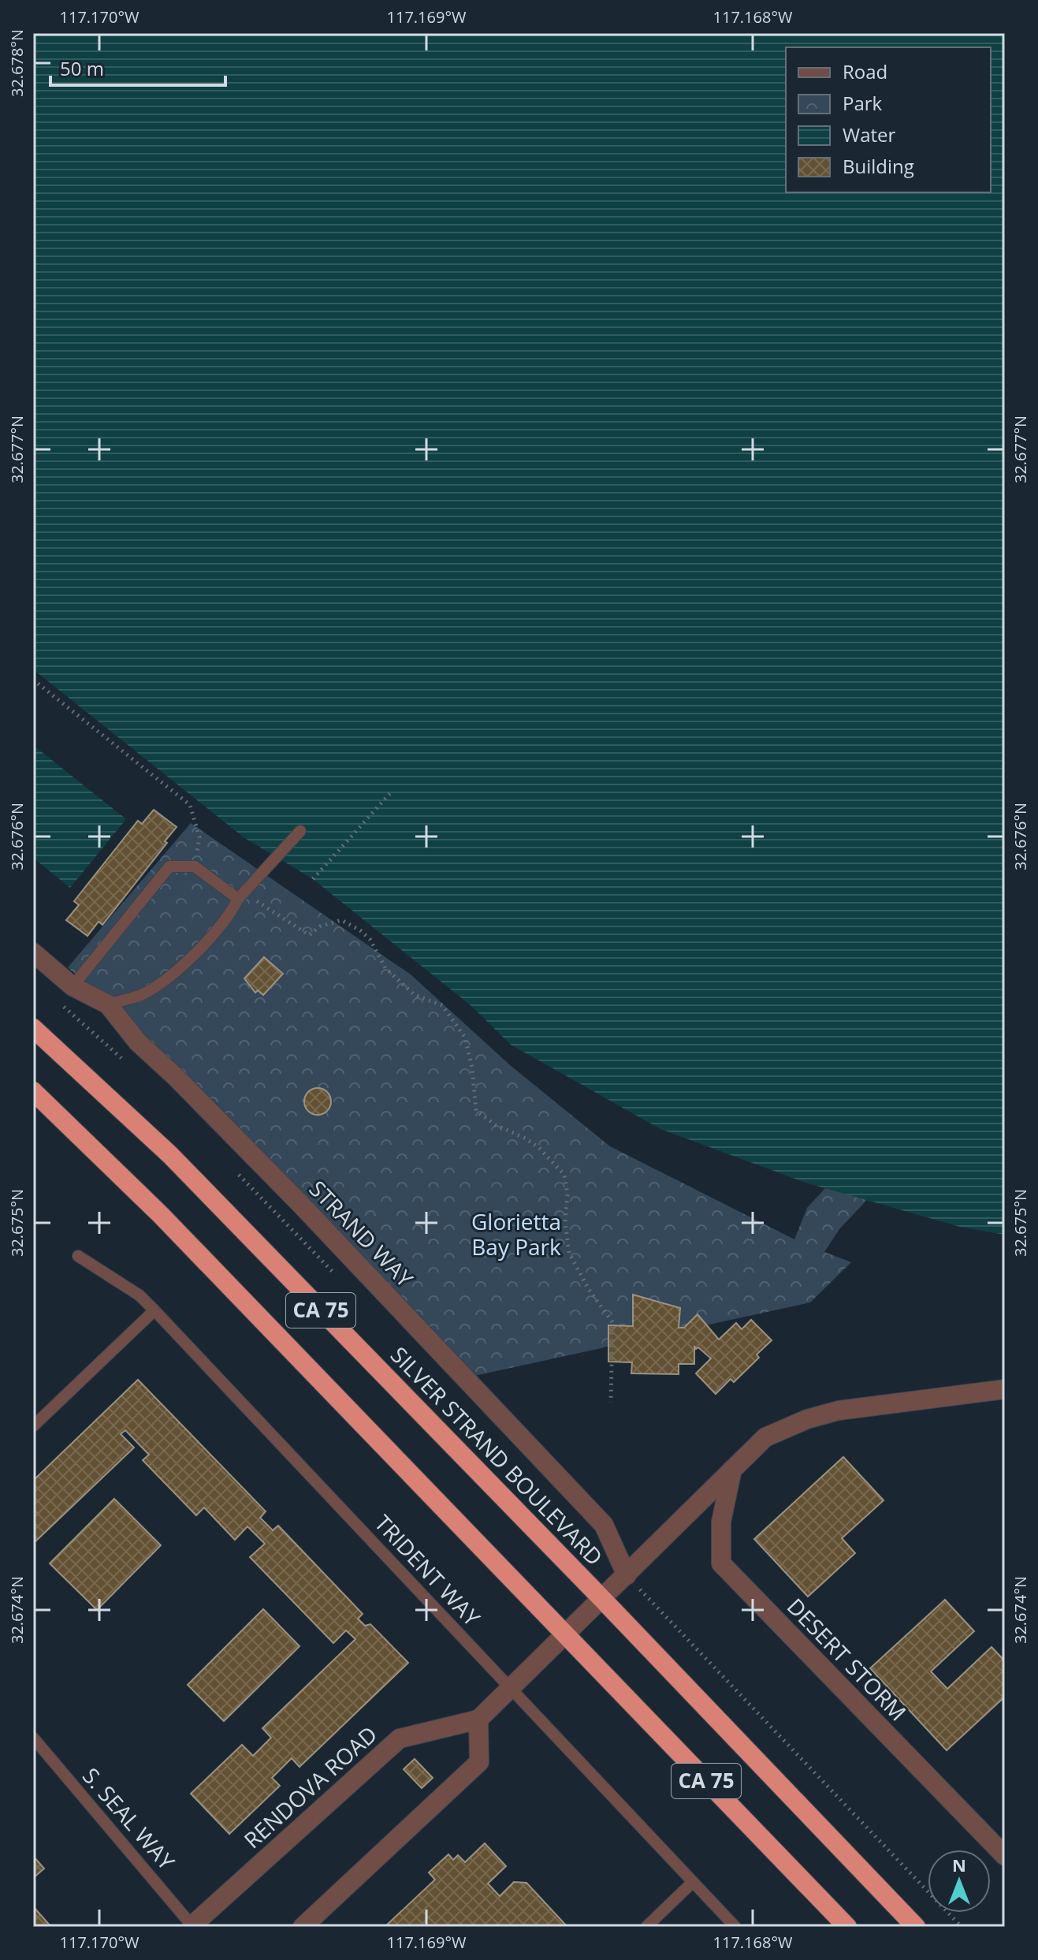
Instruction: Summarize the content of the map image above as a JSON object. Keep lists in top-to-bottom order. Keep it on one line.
{"streets":{"highway":["CA 75","SILVER STRAND BOULEVARD"],"street":["STRAND WAY","DESERT STORM","RENDOVA ROAD"],"lane":["TRIDENT WAY","S. SEAL WAY"]},"crossings":[["RENDOVA ROAD","S. SEAL WAY"]],"parks":["Glorietta Bay Park"],"legend":["Road","Park","Water","Building"],"scale_bar":"50 m","north":"top","coordinates":["117.170°W","117.169°W","117.168°W","32.678°N","32.677°N","32.676°N","32.675°N","32.674°N"]}
